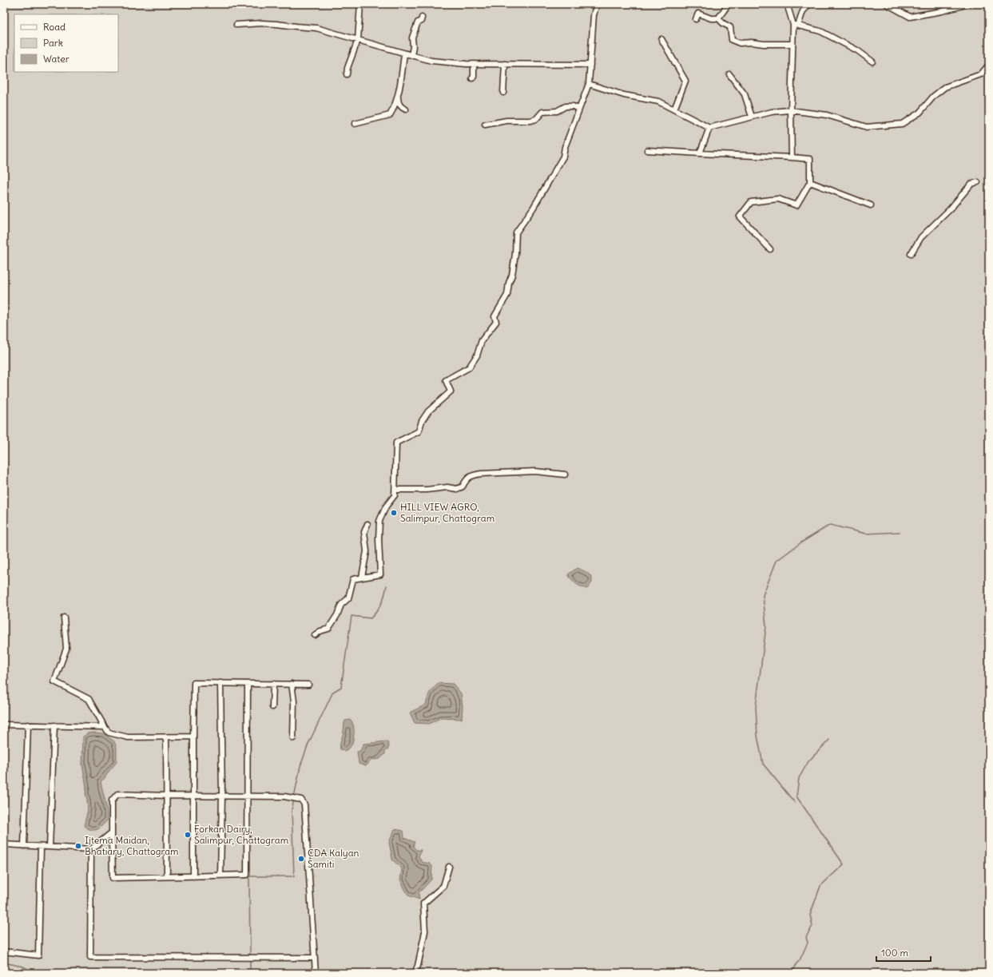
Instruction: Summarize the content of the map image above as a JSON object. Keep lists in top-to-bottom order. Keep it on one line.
{"places":["HILL VIEW AGRO, Salimpur, Chattogram","Forkan Dairy, Salimpur, Chattogram","Ijtema Maidan, Bhatiary, Chattogram","CDA Kalyan Samiti"],"legend":["Road","Park","Water"],"scale_bar":"100 m"}
